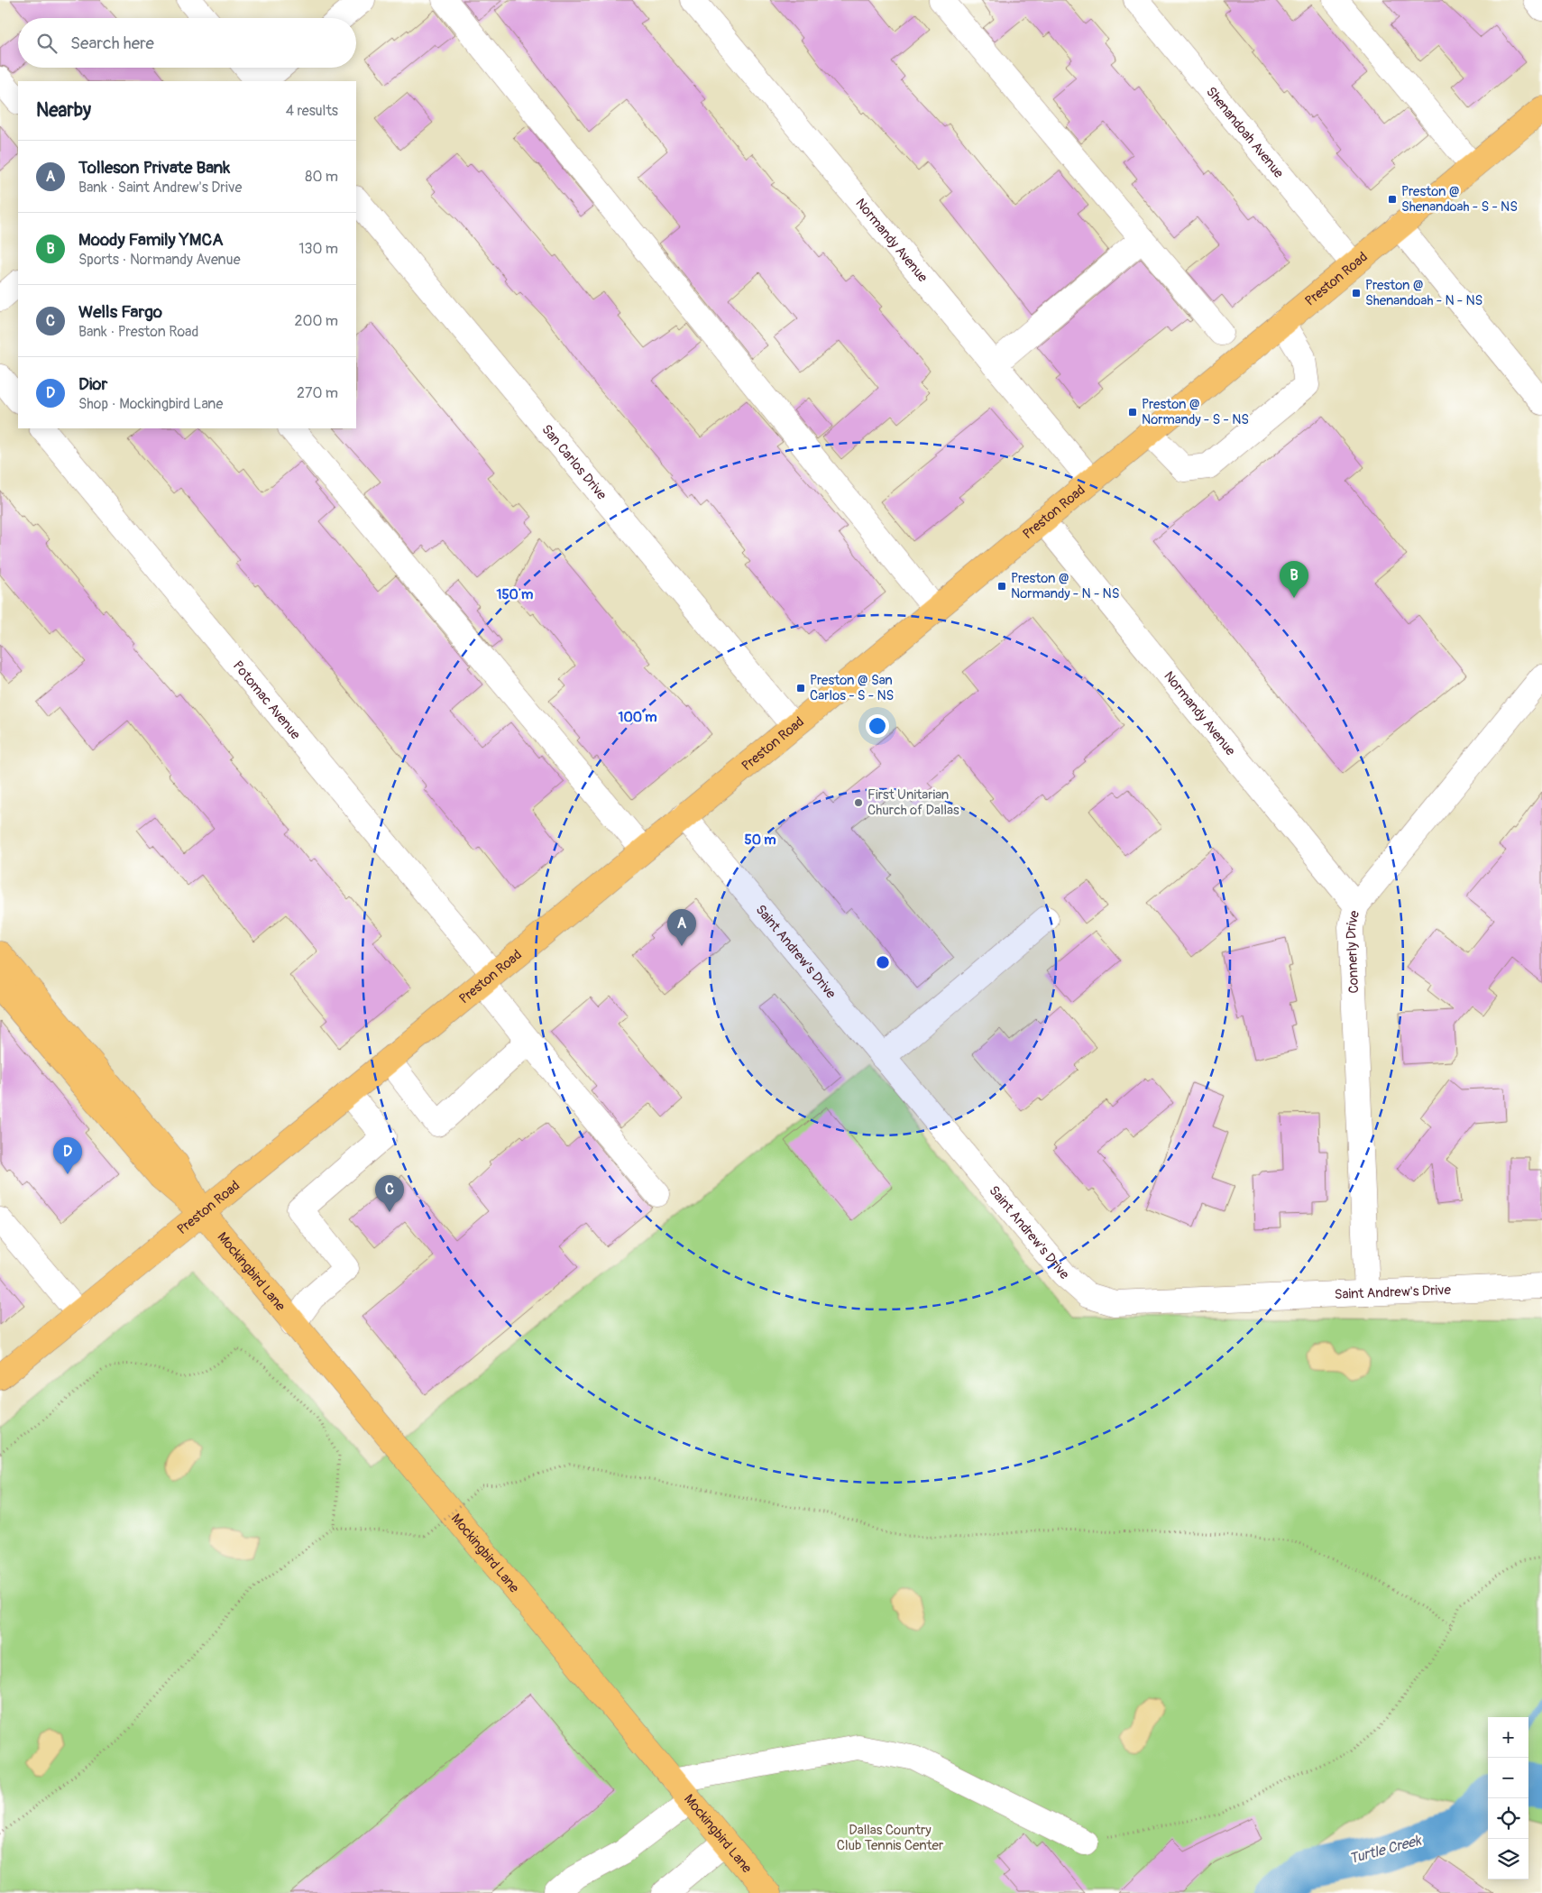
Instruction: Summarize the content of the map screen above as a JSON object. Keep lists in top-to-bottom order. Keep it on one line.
{"streets":{"main road":["Preston Road","Mockingbird Lane"],"street":["Shenandoah Avenue","Normandy Avenue","San Carlos Drive","Potomac Avenue","Saint Andrew's Drive","Connerly Drive"]},"crossings":[["Shenandoah Avenue","Preston Road"],["Normandy Avenue","Preston Road"],["Normandy Avenue","Connerly Drive"],["Preston Road","San Carlos Drive"],["Preston Road","Potomac Avenue"],["Preston Road","Saint Andrew's Drive"],["Preston Road","Mockingbird Lane"],["Saint Andrew's Drive","Connerly Drive"]],"water":["Turtle Creek"],"parks":["Dallas Country Club Tennis Center"],"places":{"transit":["Preston @ Shenandoah - S - NS","Preston @ Shenandoah - N - NS","Preston @ Normandy - S - NS","Preston @ Normandy - N - NS","Preston @ San Carlos - S - NS"],"other":["First Unitarian Church of Dallas"]},"page":{"search":"Search here","heading":["Nearby","4 results"],"list":[{"mark":"A","name":"Tolleson Private Bank","note":"Bank · Saint Andrew's Drive","value":"80 m"},{"mark":"B","name":"Moody Family YMCA","note":"Sports · Normandy Avenue","value":"130 m"},{"mark":"C","name":"Wells Fargo","note":"Bank · Preston Road","value":"200 m"},{"mark":"D","name":"Dior","note":"Shop · Mockingbird Lane","value":"270 m"}],"pins":["B","A","D","C"],"map_buttons":["+","−"]},"rings":["150 m","100 m","50 m"]}
